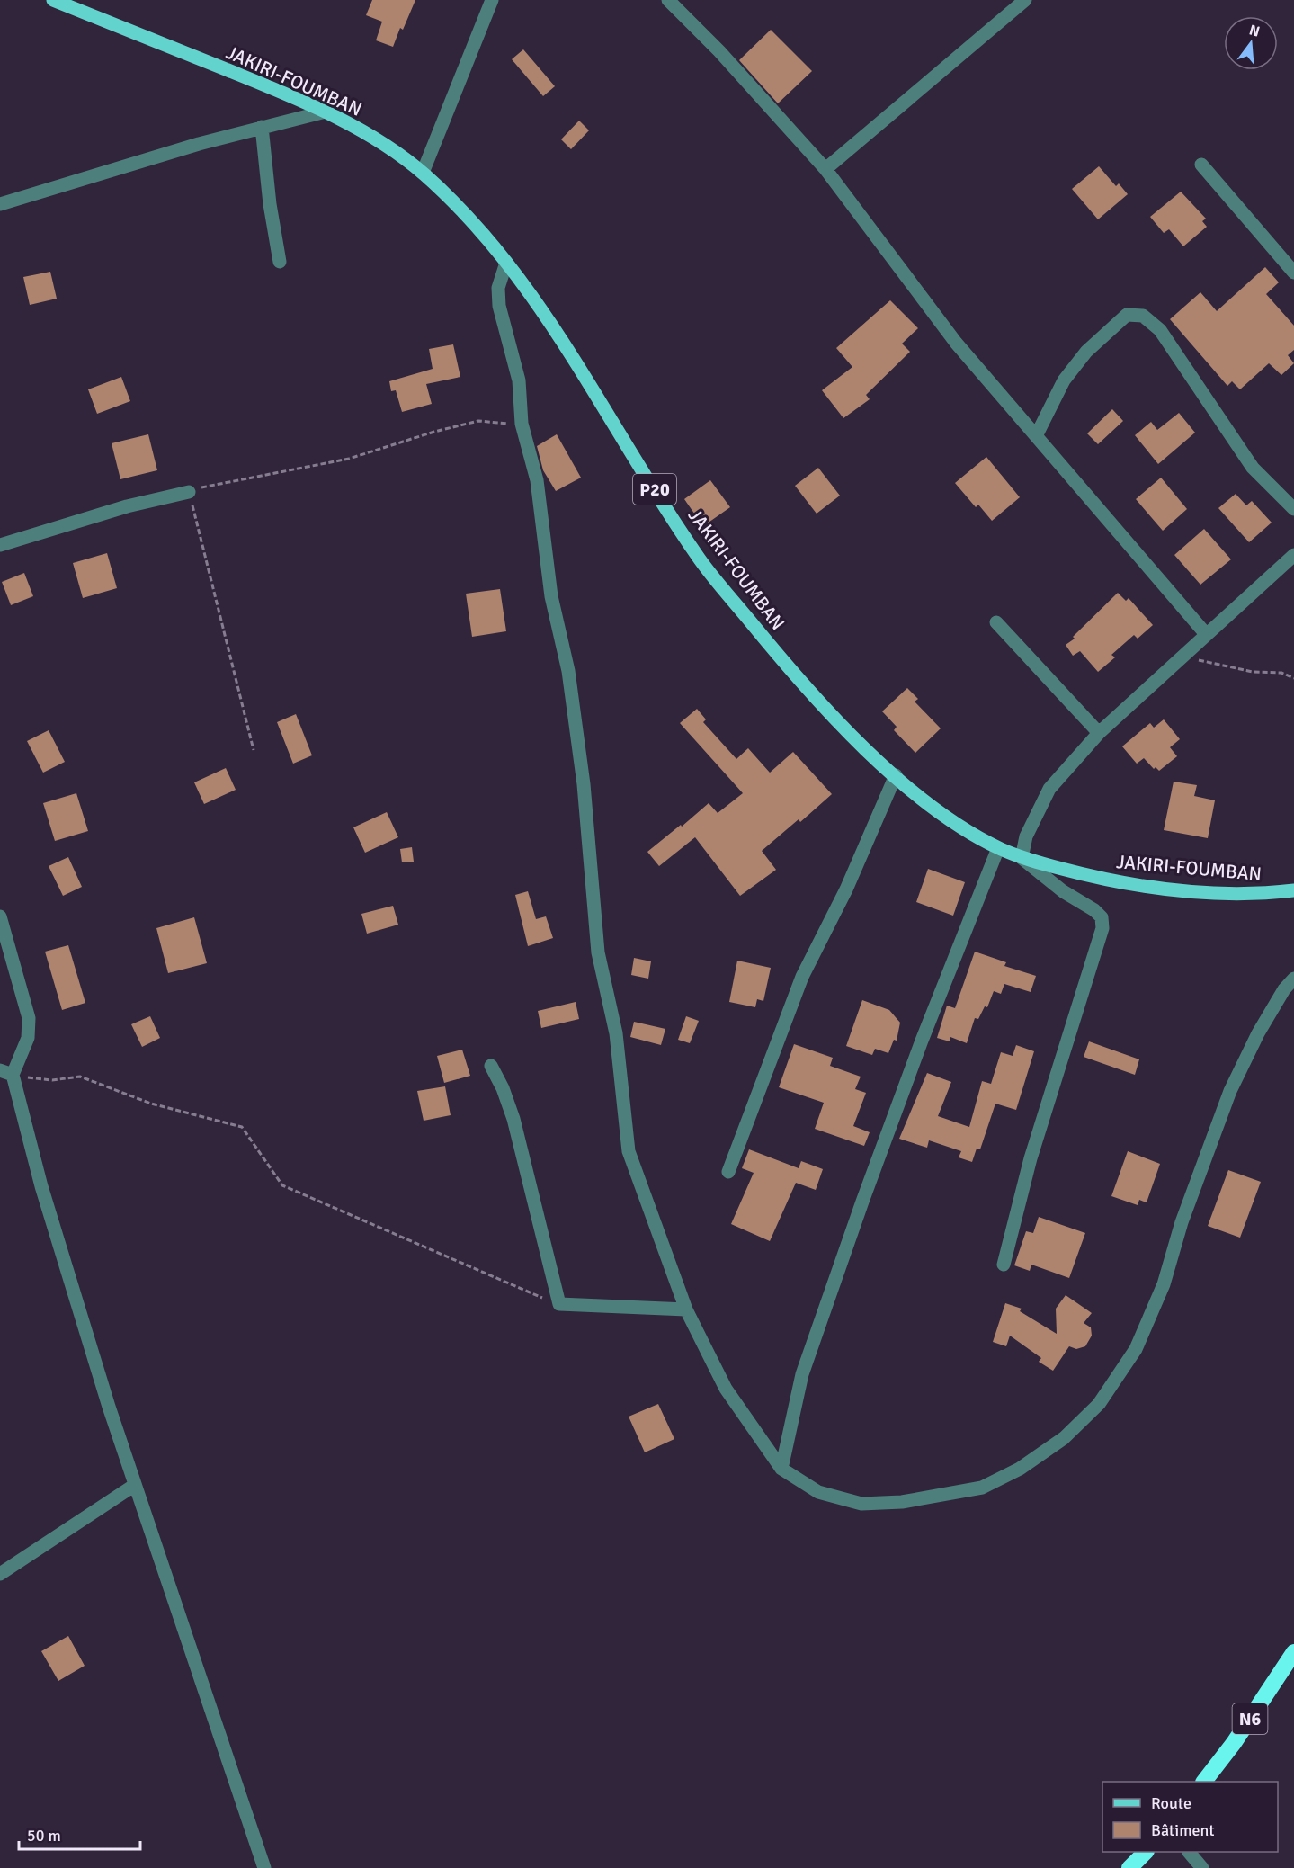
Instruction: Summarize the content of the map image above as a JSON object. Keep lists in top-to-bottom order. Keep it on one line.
{"streets":{"highway":["N6"],"main road":["JAKIRI-FOUMBAN","P20"]},"legend":["Route","Bâtiment"],"scale_bar":"50 m","north":"top"}
